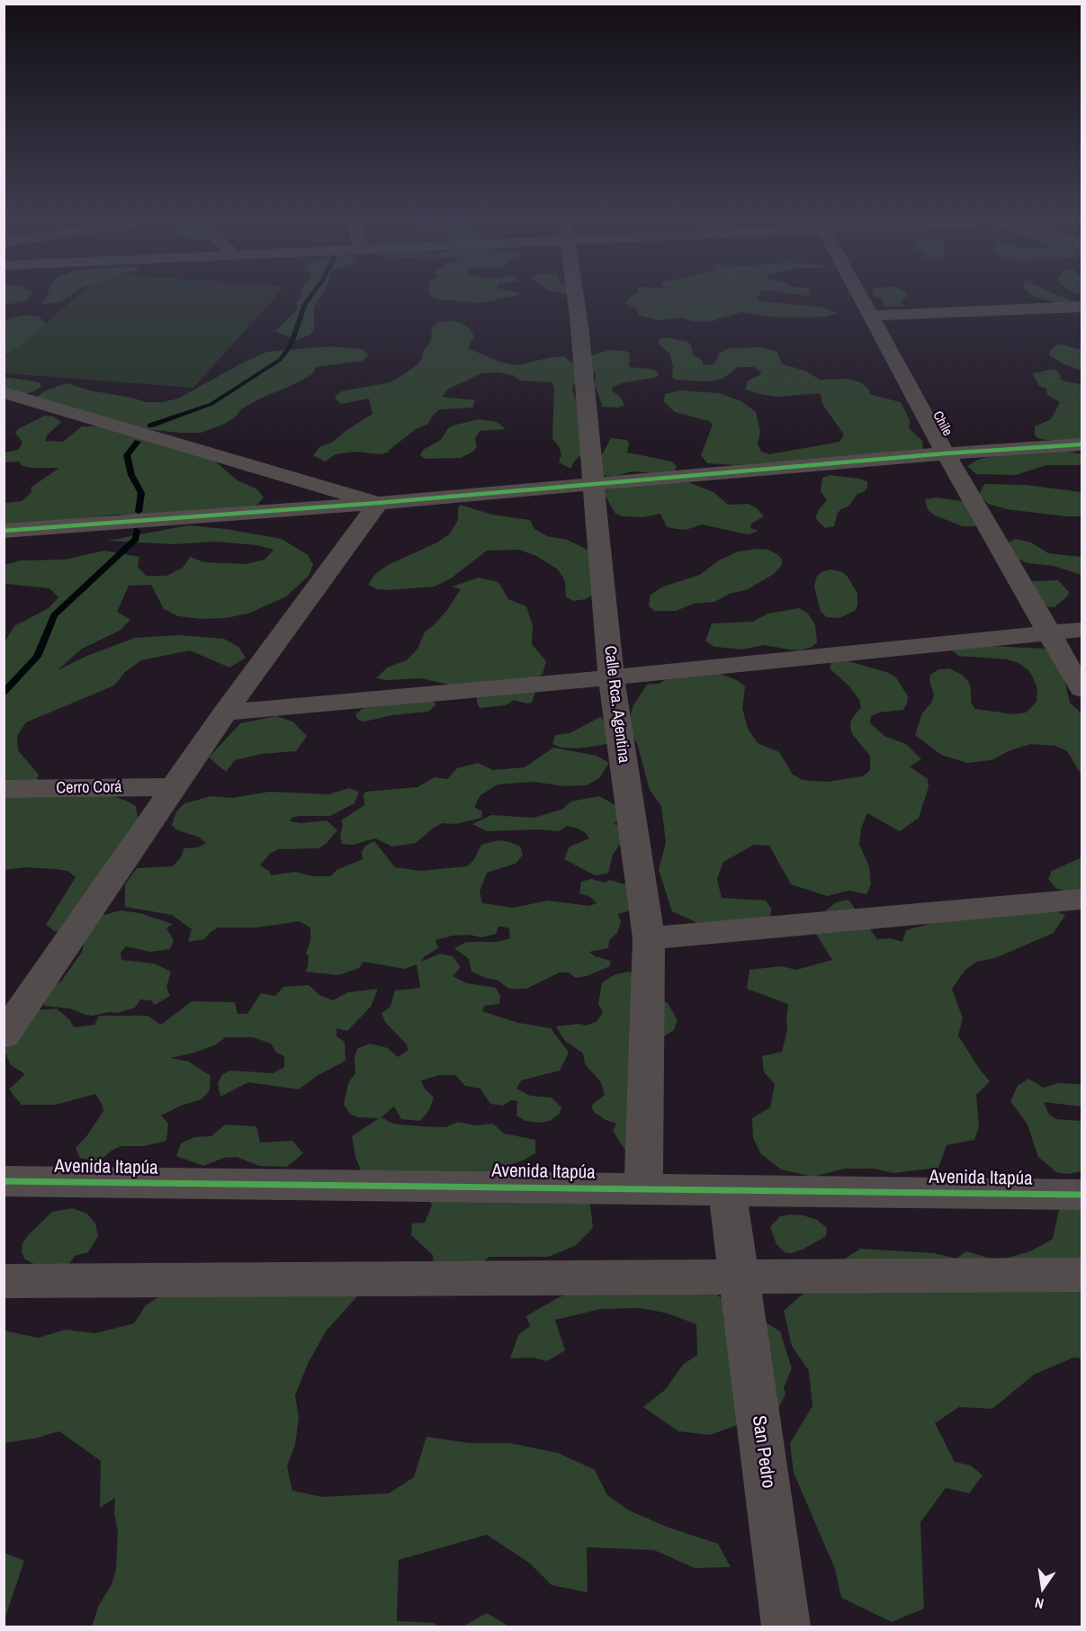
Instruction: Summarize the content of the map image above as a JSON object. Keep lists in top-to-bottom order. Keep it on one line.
{"streets":{"street":["Chile","Calle Rca. Agentina","Cerro Corá","Avenida Itapúa","San Pedro"]},"crossings":[["Calle Rca. Agentina","Avenida Itapúa"]],"north":"bottom"}
